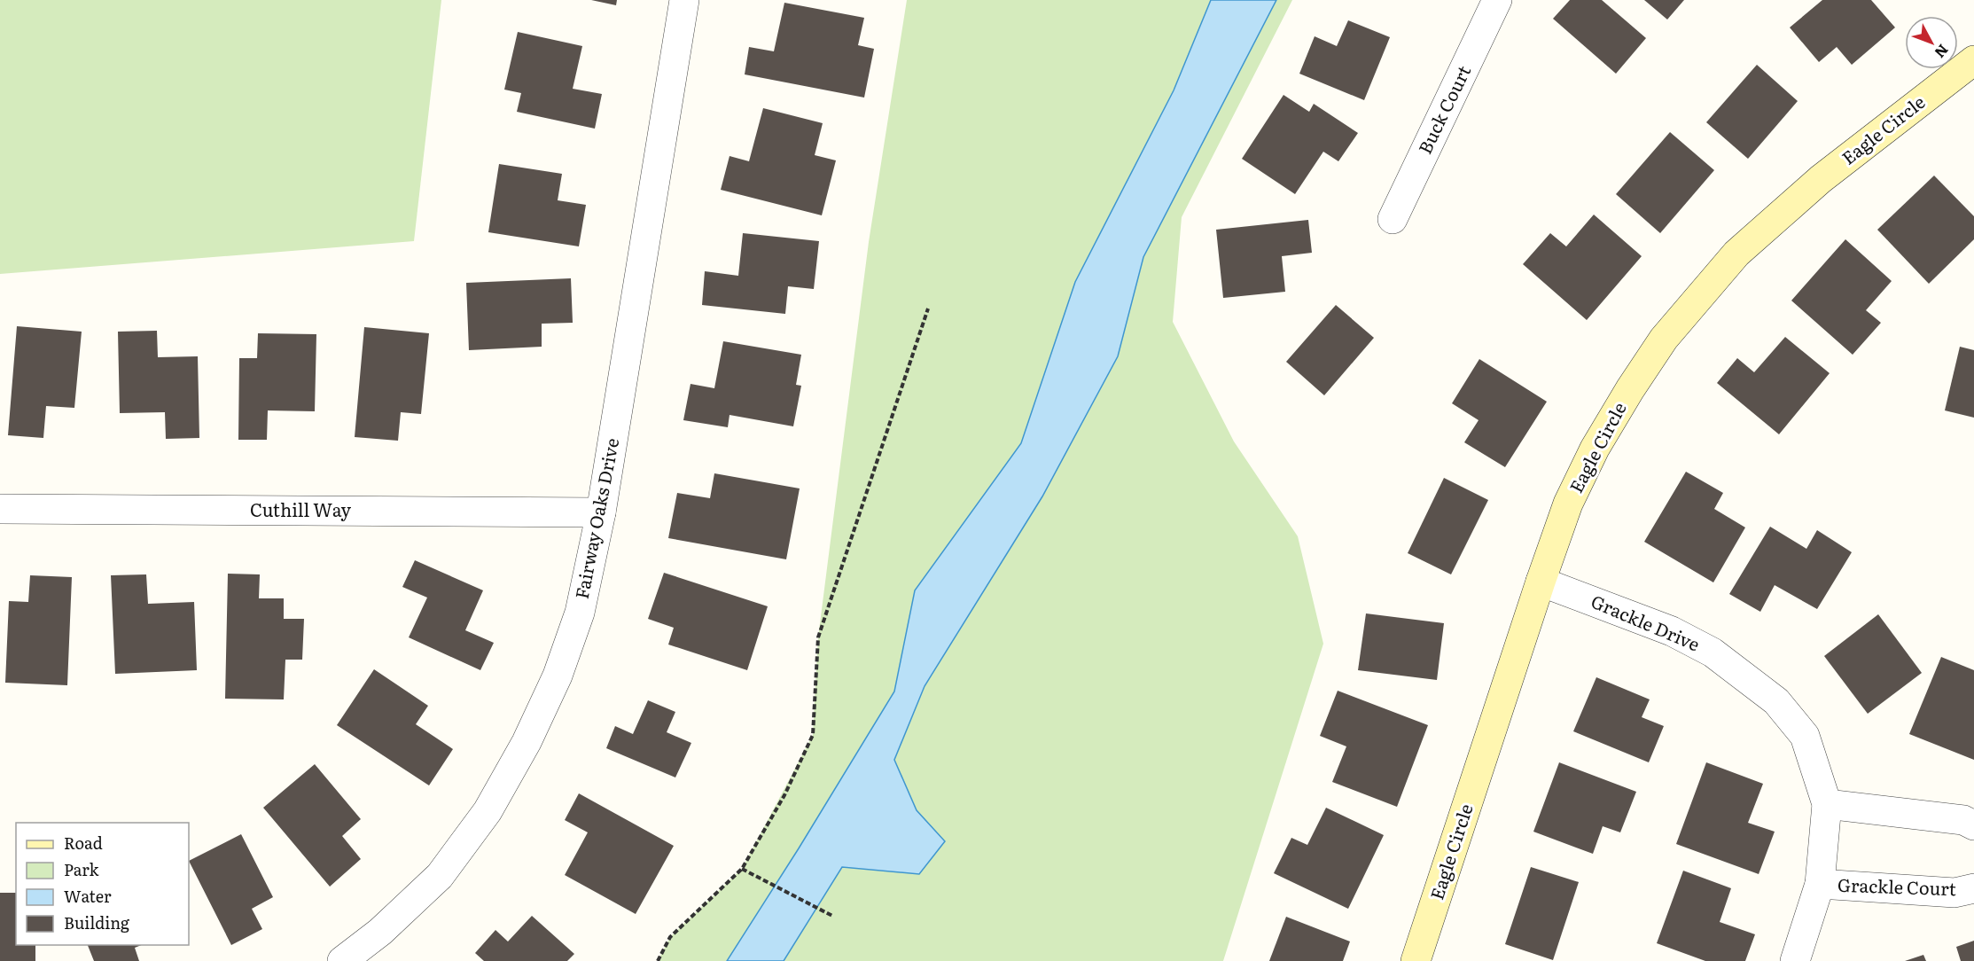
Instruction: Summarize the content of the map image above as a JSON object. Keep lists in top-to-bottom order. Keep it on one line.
{"streets":{"street":["Buck Court","Eagle Circle","Cuthill Way","Fairway Oaks Drive","Grackle Drive","Grackle Court"]},"crossings":[["Eagle Circle","Grackle Drive"],["Cuthill Way","Fairway Oaks Drive"],["Grackle Drive","Grackle Court"]],"legend":["Road","Park","Water","Building"],"north":"bottom right"}
